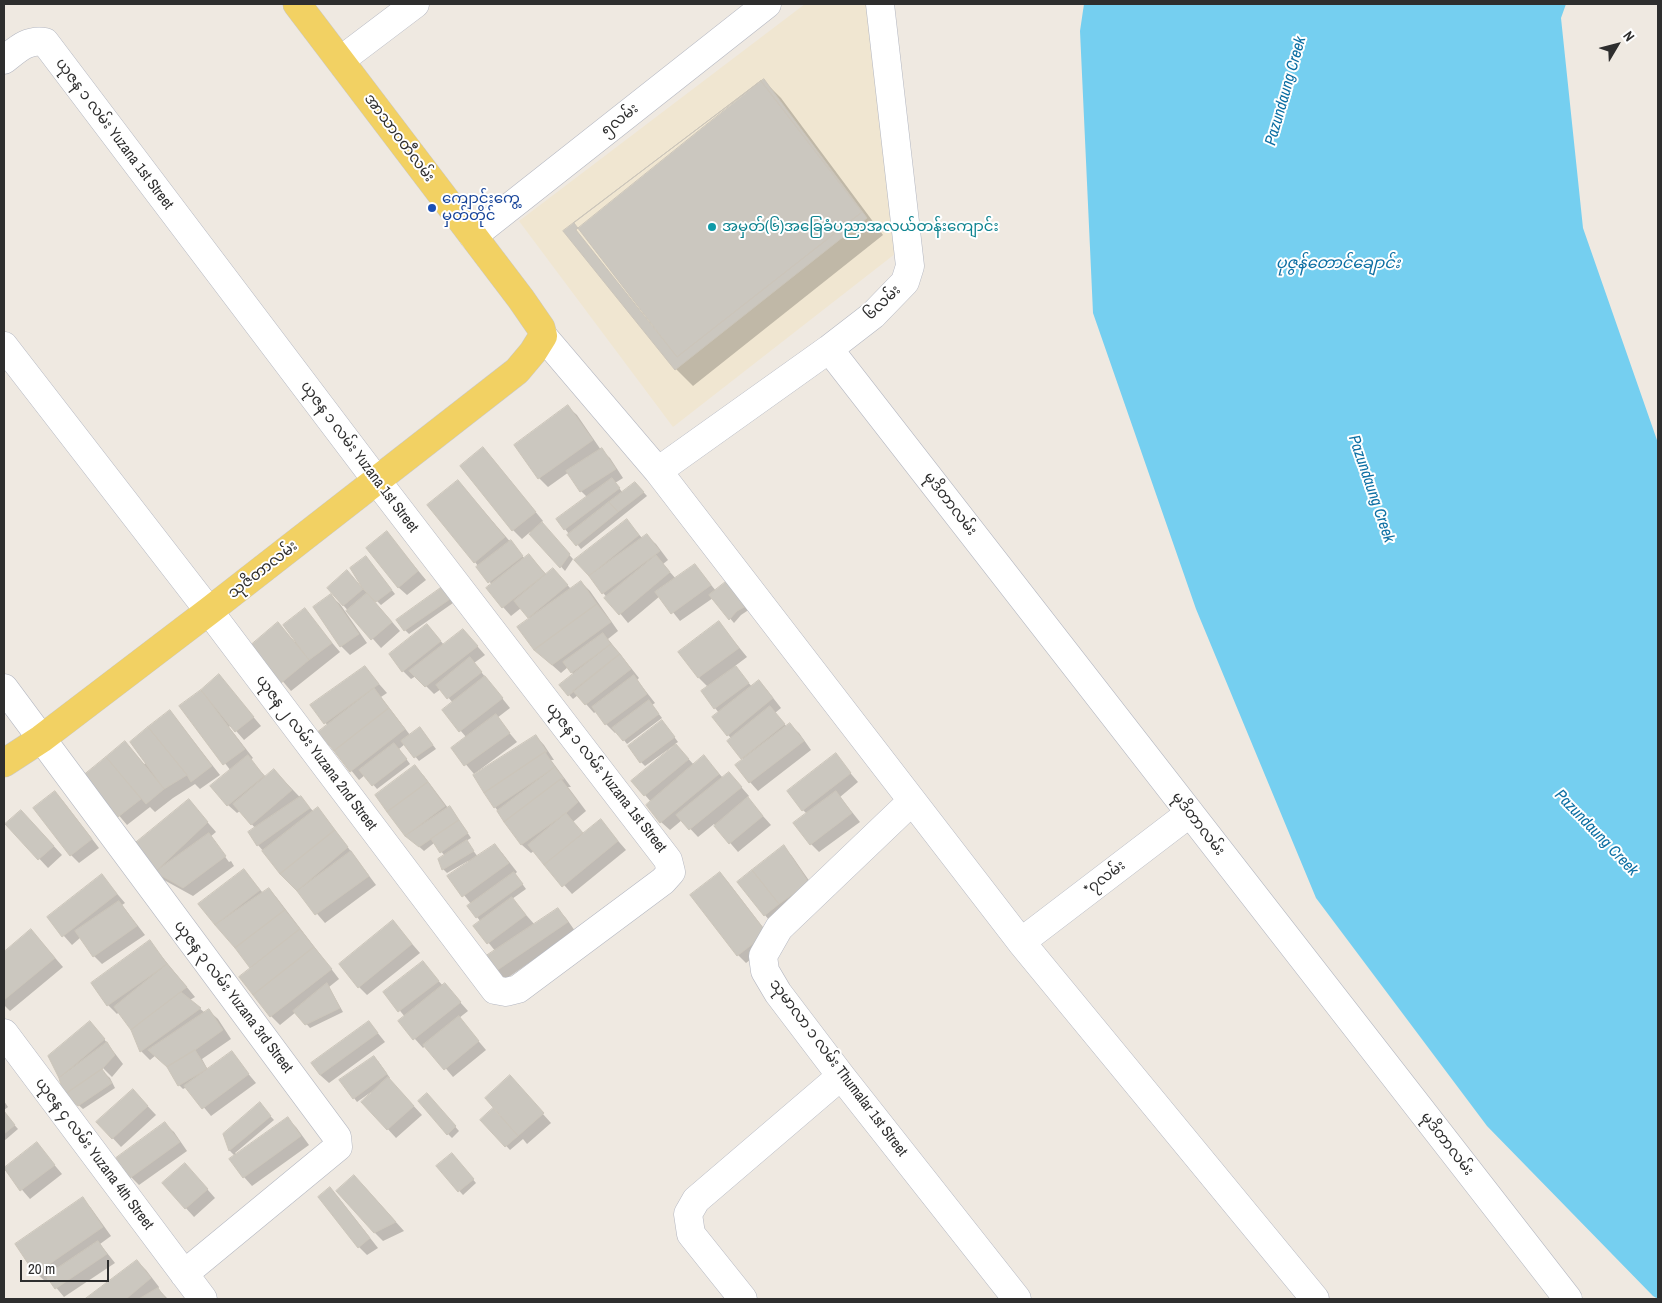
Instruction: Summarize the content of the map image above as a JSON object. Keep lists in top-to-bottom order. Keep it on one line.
{"streets":{"main road":["အာသာဝတီလမ်း","သုဇိတာလမ်း"],"street":["၅လမ်း","ယုဇန ၁ လမ်း Yuzana 1st Street","၆လမ်း","မုဒိတာလမ်း","ယုဇန ၂ လမ်း Yuzana 2nd Street","*၇လမ်း","ယုဇန ၃ လမ်း Yuzana 3rd Street","သုမာလာ ၁ လမ်း Thumalar 1st Street","ယုဇန ၄ လမ်း Yuzana 4th Street"]},"crossings":[["၅လမ်း","အာသာဝတီလမ်း"],["ယုဇန ၁ လမ်း Yuzana 1st Street","သုဇိတာလမ်း"],["ယုဇန ၁ လမ်း Yuzana 1st Street","ယုဇန ၂ လမ်း Yuzana 2nd Street"],["အာသာဝတီလမ်း","သုဇိတာလမ်း"],["၆လမ်း","မုဒိတာလမ်း"],["မုဒိတာလမ်း","*၇လမ်း"],["သုဇိတာလမ်း","ယုဇန ၂ လမ်း Yuzana 2nd Street"],["သုဇိတာလမ်း","ယုဇန ၃ လမ်း Yuzana 3rd Street"],["ယုဇန ၃ လမ်း Yuzana 3rd Street","ယုဇန ၄ လမ်း Yuzana 4th Street"]],"water":["Pazundaung Creek","ပုဇွန်တောင်ချောင်း"],"places":["ကျောင်းကွေ့ မှတ်တိုင်","အမှတ်(၆)အခြေခံပညာအလယ်တန်းကျောင်း"],"scale_bar":"20 m","north":"top right"}
